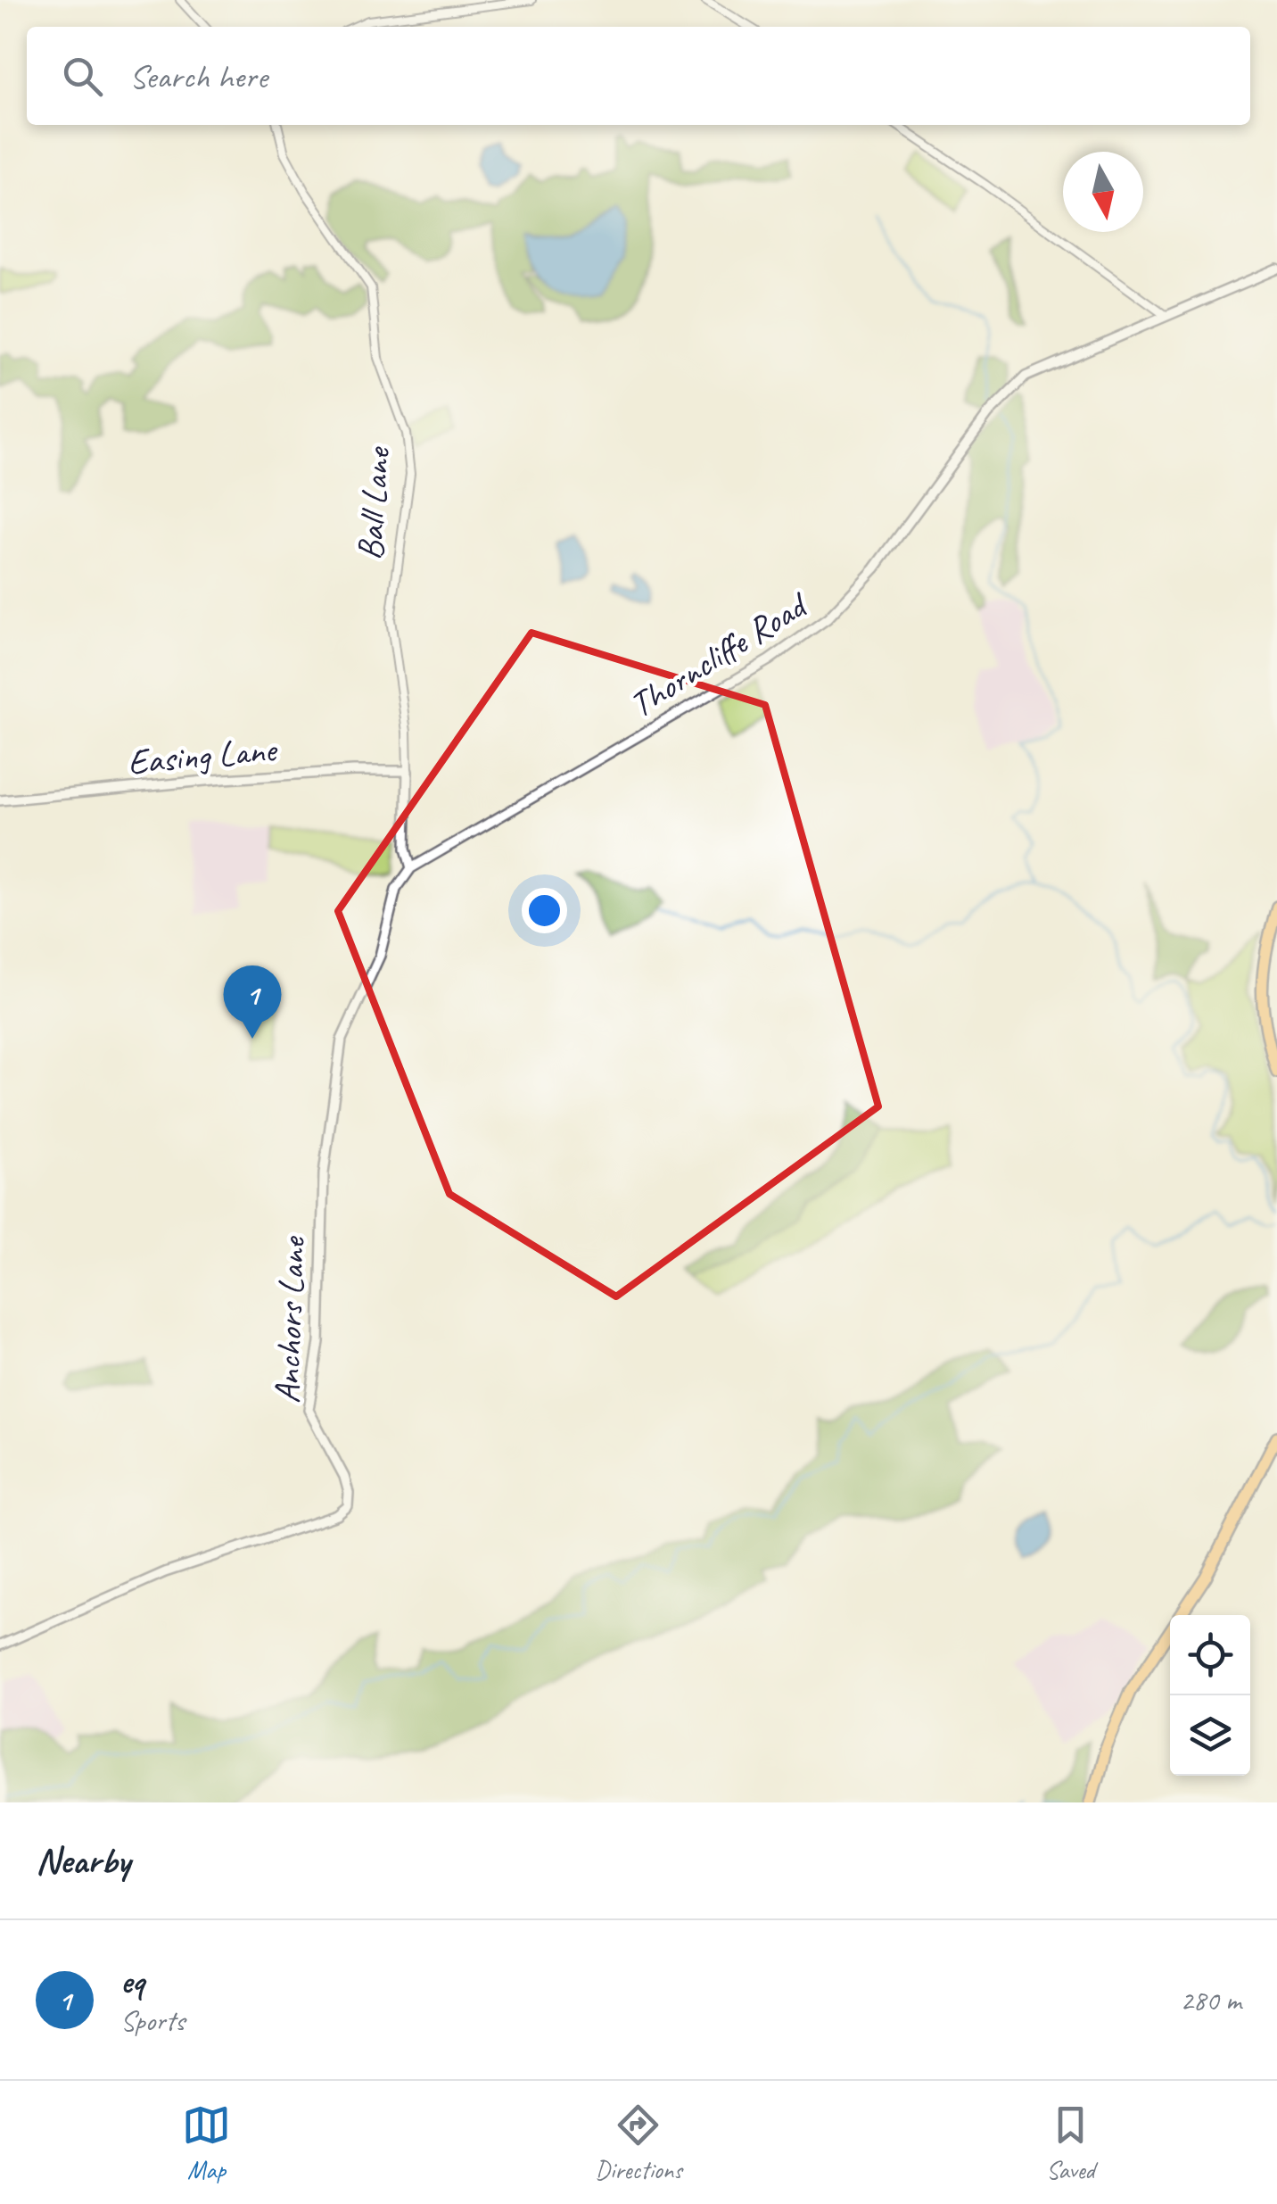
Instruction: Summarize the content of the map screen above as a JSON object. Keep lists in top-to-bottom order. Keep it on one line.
{"streets":{"street":["Ball Lane","Thorncliffe Road","Easing Lane","Anchors Lane"]},"crossings":[["Ball Lane","Thorncliffe Road"],["Ball Lane","Easing Lane"],["Ball Lane","Anchors Lane"],["Thorncliffe Road","Anchors Lane"]],"north":"bottom","page":{"search":"Search here","pins":"1","heading":"Nearby","list":[{"mark":"1","name":"eq","note":"Sports","value":"280 m"}],"nav":["Map","Directions","Saved"]}}
